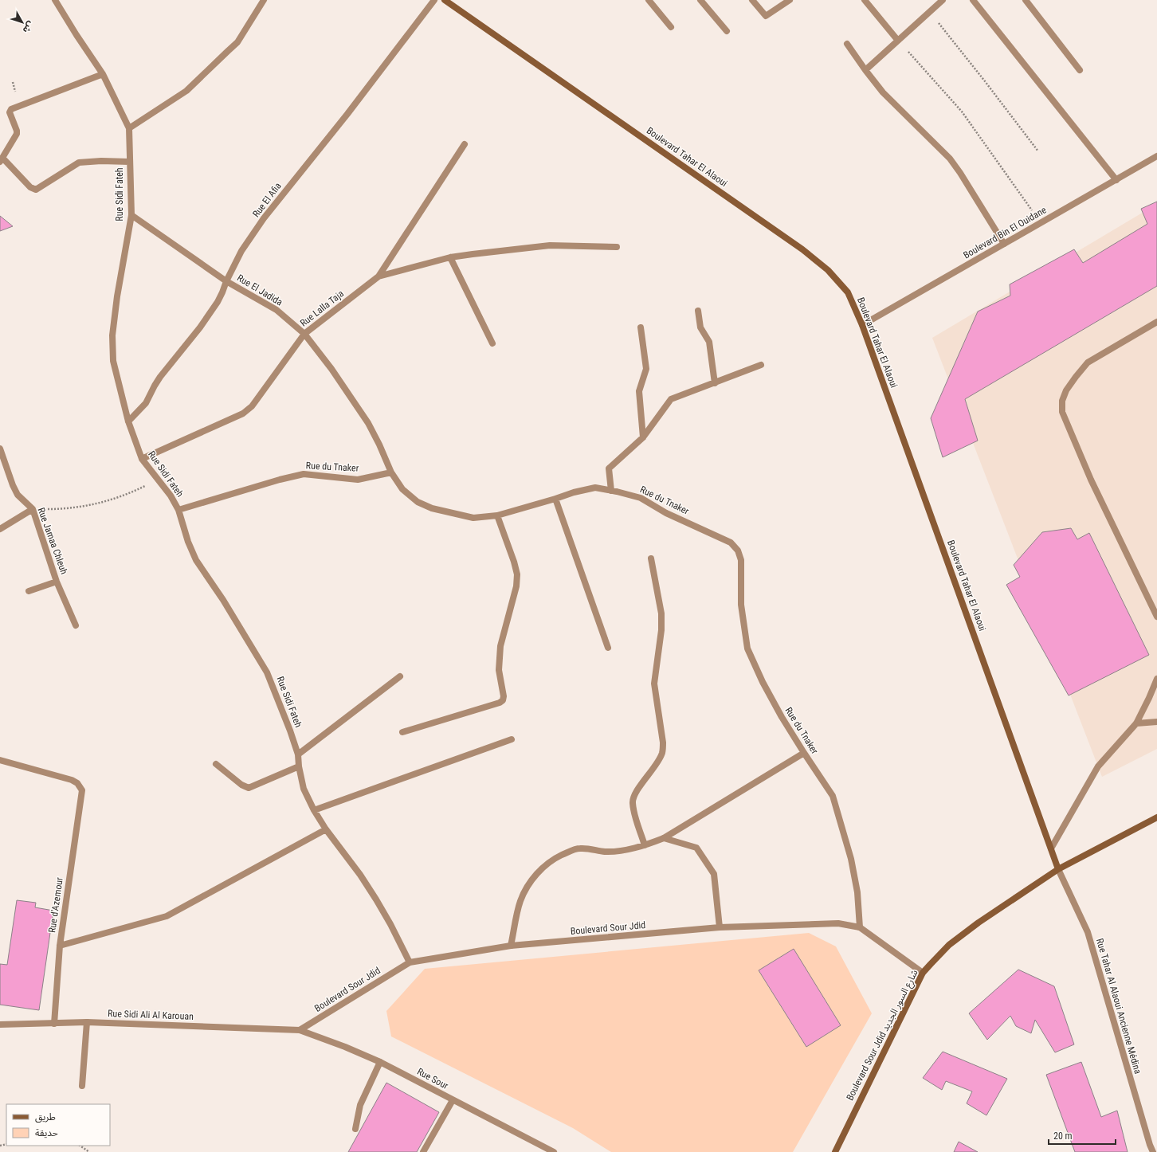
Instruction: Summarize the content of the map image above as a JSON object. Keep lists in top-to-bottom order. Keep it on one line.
{"streets":{"street":["Boulevard Tahar El Alaoui","Rue Sidi Fateh","Rue El Afia","Boulevard Bin El Ouidane","Rue El Jadida","Rue Lalla Taja","Rue du Tnaker","Rue Jamaa Chleuh","Rue d'Azemour","Boulevard Sour Jdid","Rue Tahar Al Alaoui Ancienne Médina","Rue Sidi Ali Al Karouan","Boulevard Sour Jdid شارع السور الجديد","Rue Sour"]},"crossings":[["Boulevard Tahar El Alaoui","Boulevard Bin El Ouidane"],["Boulevard Tahar El Alaoui","Rue Tahar Al Alaoui Ancienne Médina"],["Boulevard Tahar El Alaoui","Boulevard Sour Jdid شارع السور الجديد"],["Rue Sidi Fateh","Rue El Afia"],["Rue Sidi Fateh","Rue El Jadida"],["Rue Sidi Fateh","Rue Lalla Taja"],["Rue Sidi Fateh","Rue du Tnaker"],["Rue Sidi Fateh","Boulevard Sour Jdid"],["Rue El Afia","Rue El Jadida"],["Rue El Jadida","Rue Lalla Taja"],["Rue El Jadida","Rue du Tnaker"],["Rue du Tnaker","Boulevard Sour Jdid"],["Rue d'Azemour","Rue Sidi Ali Al Karouan"],["Boulevard Sour Jdid","Rue Sidi Ali Al Karouan"],["Boulevard Sour Jdid","Boulevard Sour Jdid شارع السور الجديد"],["Boulevard Sour Jdid","Rue Sour"],["Rue Tahar Al Alaoui Ancienne Médina","Boulevard Sour Jdid شارع السور الجديد"],["Rue Sidi Ali Al Karouan","Rue Sour"]],"legend":["طريق","حديقة"],"scale_bar":"20 m","north":"bottom right"}
